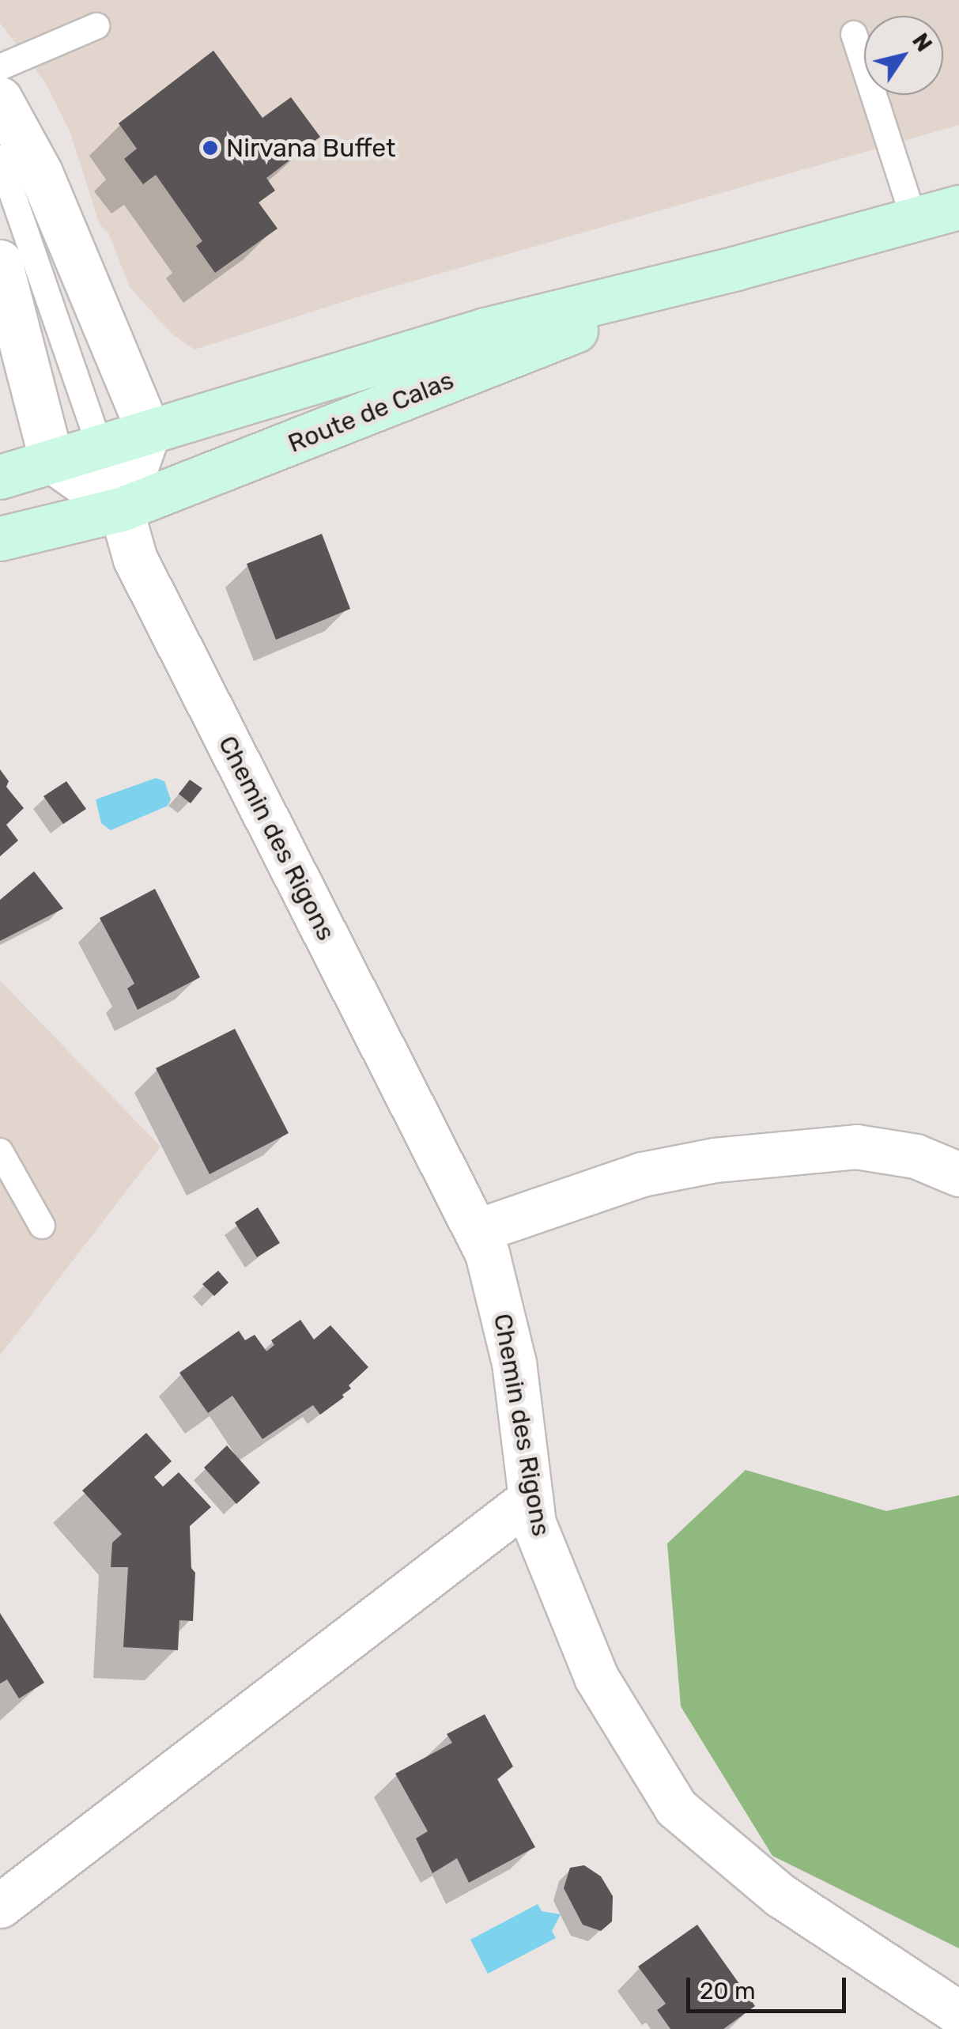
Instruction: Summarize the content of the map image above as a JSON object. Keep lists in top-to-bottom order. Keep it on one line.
{"streets":{"main road":["Route de Calas"],"street":["Chemin des Rigons"]},"crossings":[["Route de Calas","Chemin des Rigons"]],"places":["Nirvana Buffet"],"scale_bar":"20 m","north":"top right"}
